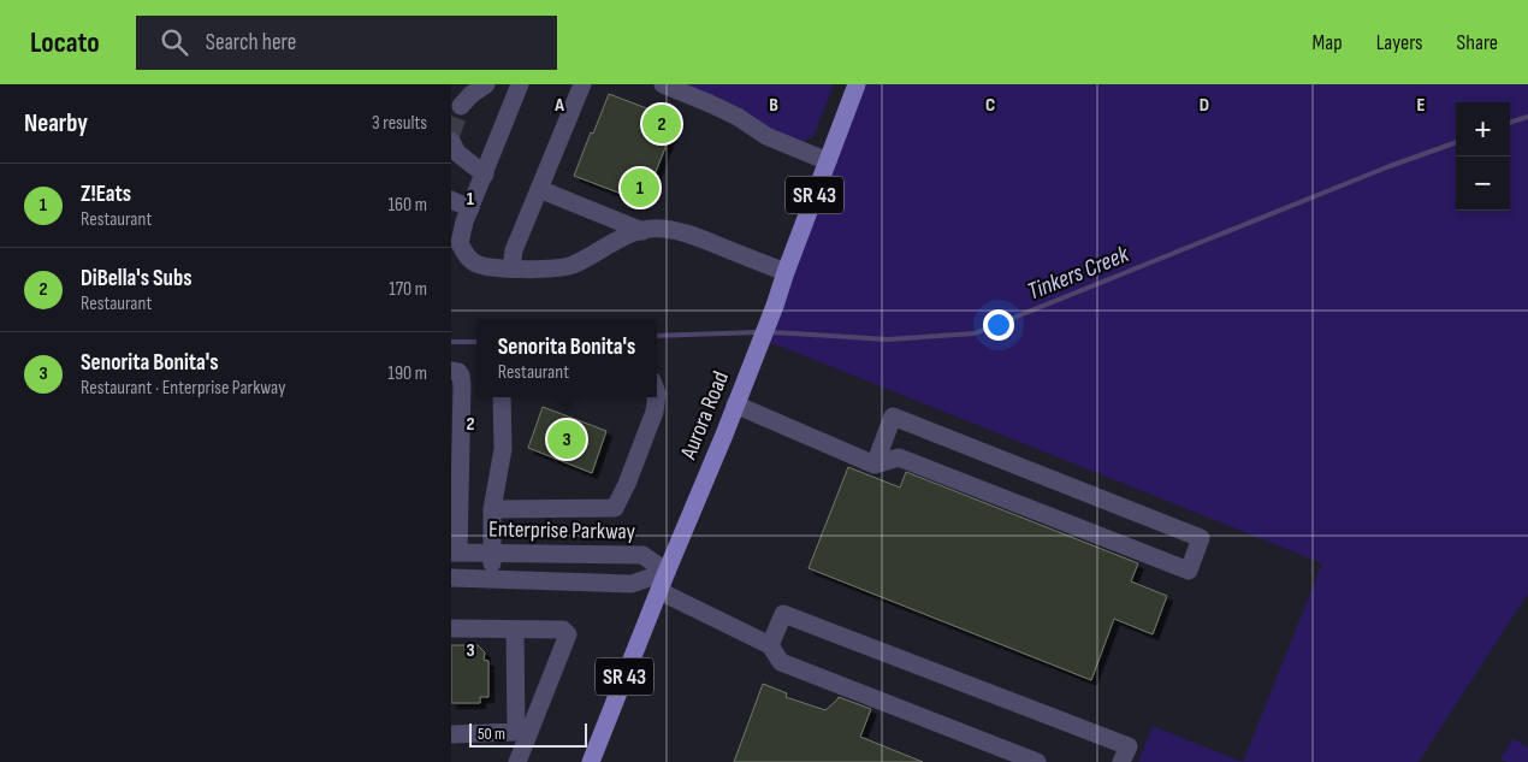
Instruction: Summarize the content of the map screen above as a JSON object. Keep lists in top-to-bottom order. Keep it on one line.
{"streets":{"main road":["SR 43","Aurora Road"],"street":["Enterprise Parkway"]},"crossings":[["Aurora Road","Enterprise Parkway"]],"water":["Tinkers Creek"],"scale_bar":"50 m","page":{"header":"Locato","search":"Search here","nav":["Map","Layers","Share"],"heading":["Nearby","3 results"],"map_buttons":["+","−"],"pins":["2","1","3"],"list":[{"mark":"1","name":"Z!Eats","note":"Restaurant","value":"160 m"},{"mark":"2","name":"DiBella's Subs","note":"Restaurant","value":"170 m"},{"mark":"3","name":"Senorita Bonita's","note":"Restaurant · Enterprise Parkway","value":"190 m"}],"popup":["Senorita Bonita's","Restaurant"],"scale":"50 m"},"grid":{"columns":["A","B","C","D","E"],"rows":["1","2","3"]}}
